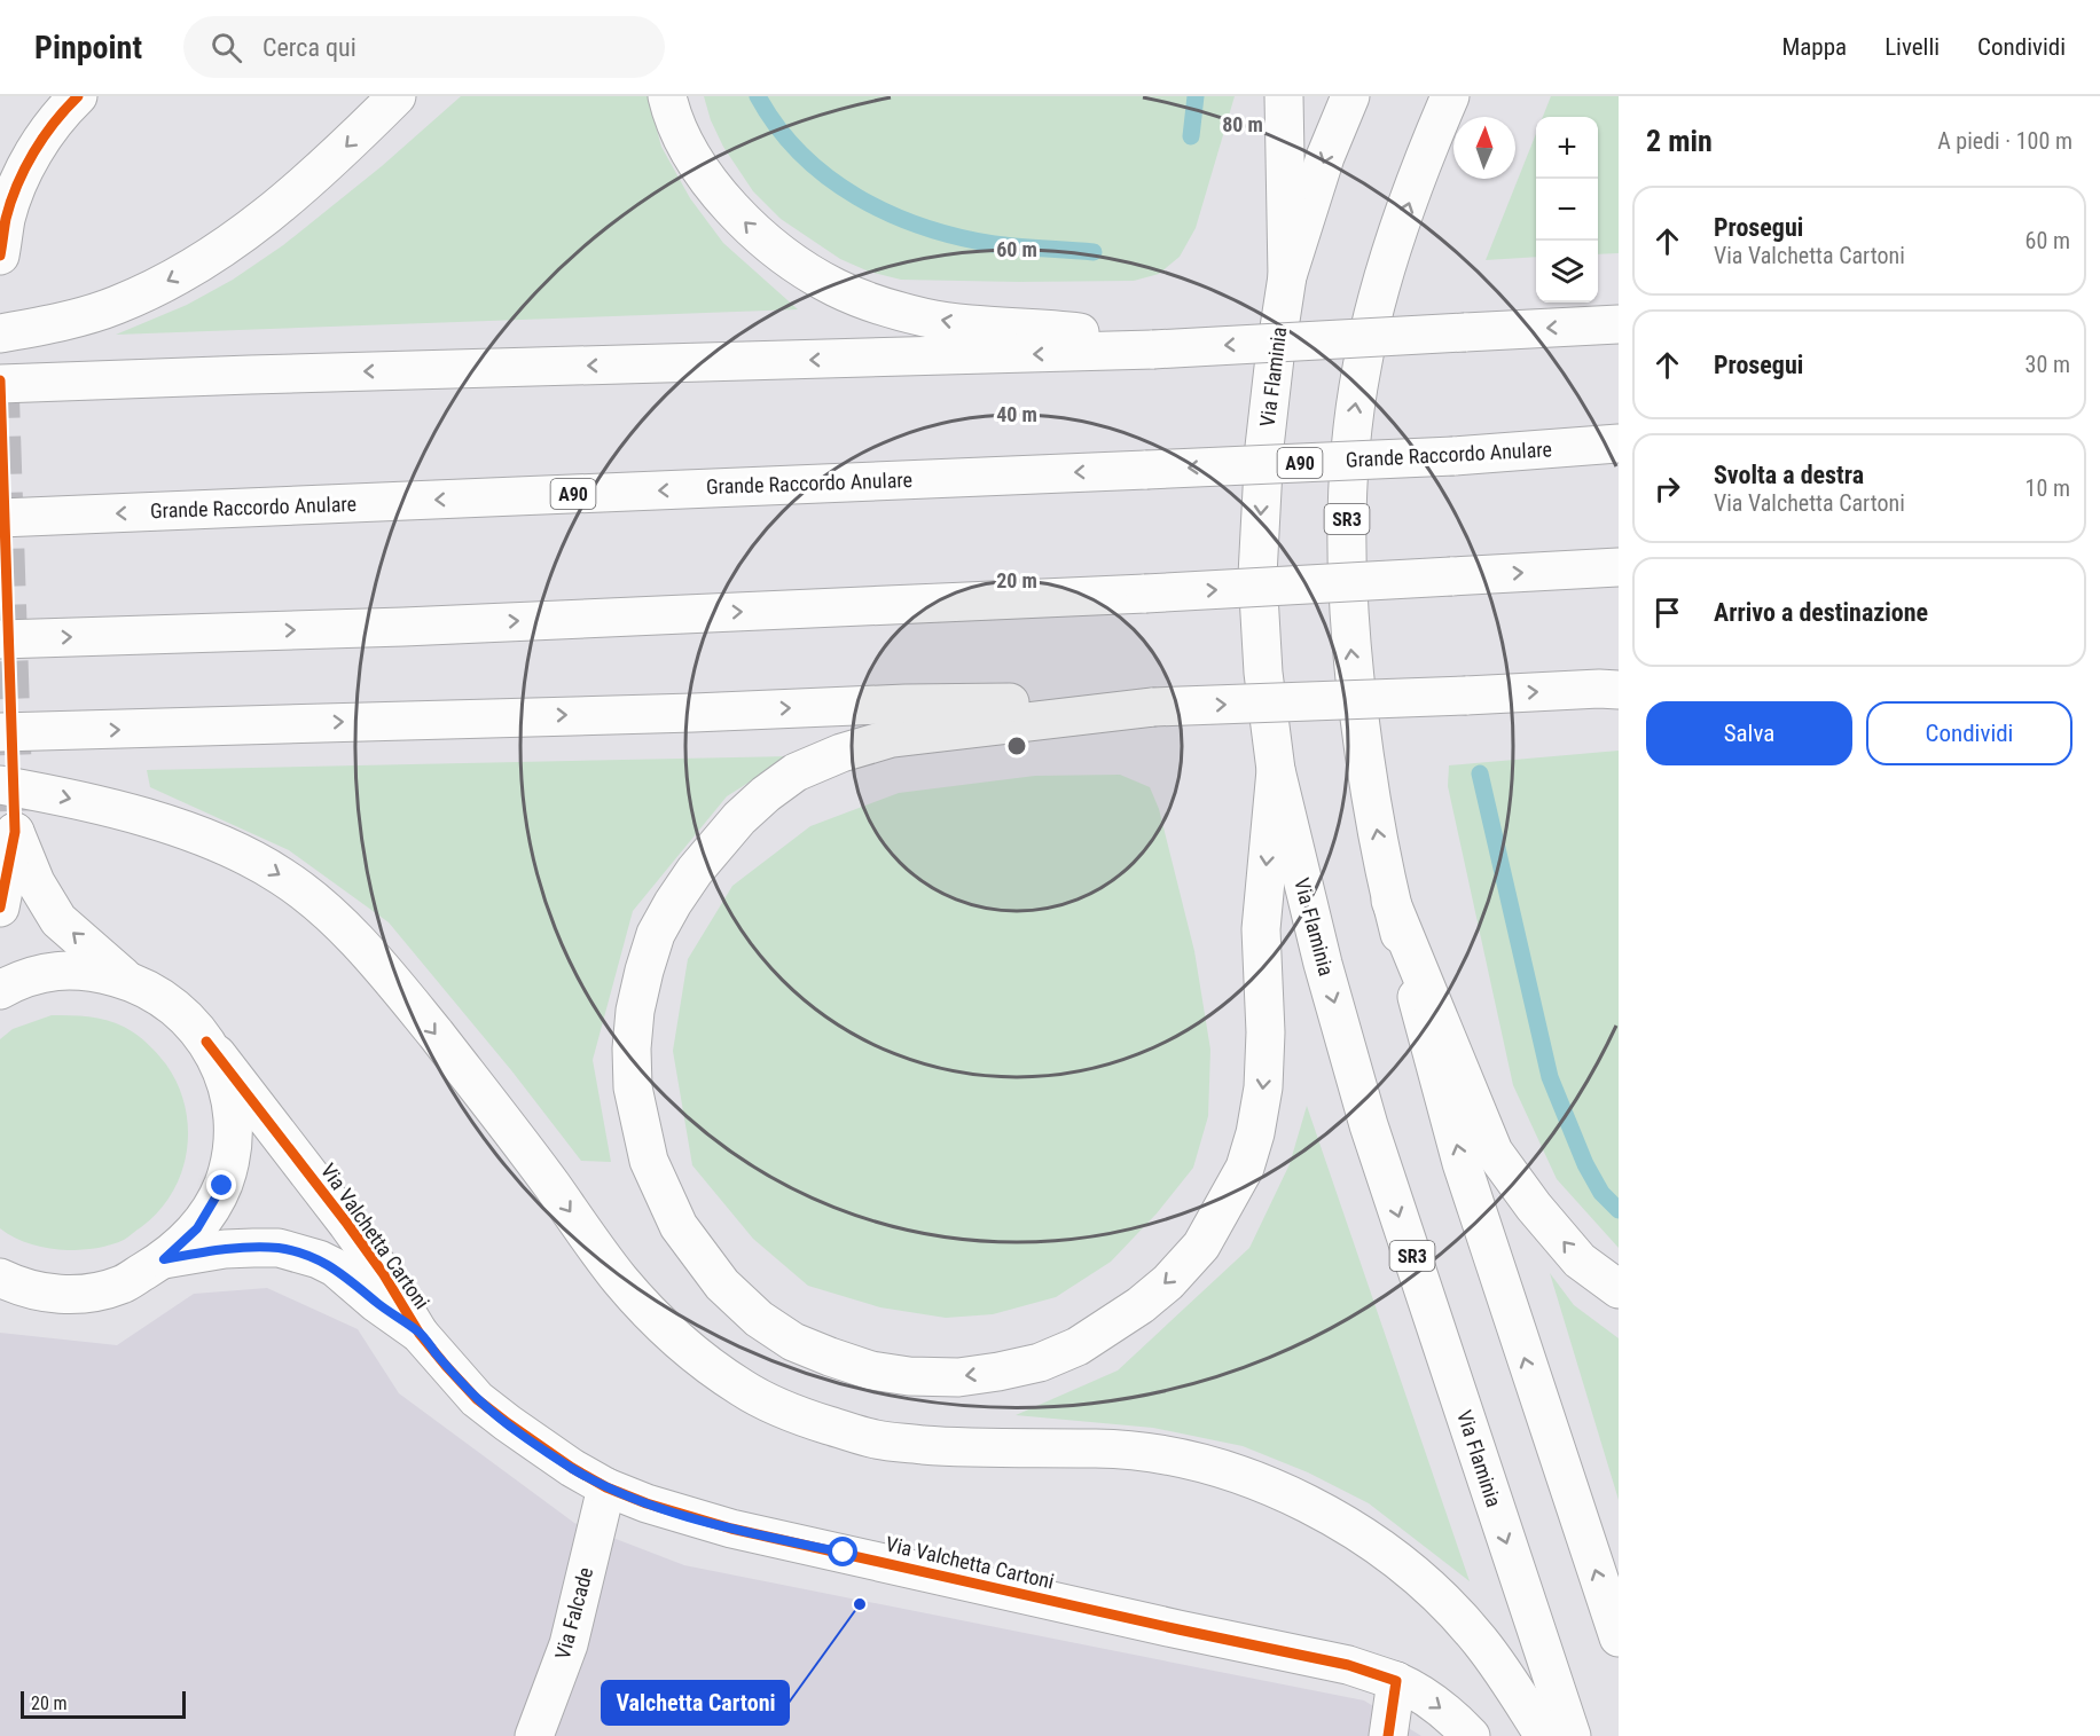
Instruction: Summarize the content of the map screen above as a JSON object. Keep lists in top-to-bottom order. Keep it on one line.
{"streets":{"main road":["Via Flaminia","Grande Raccordo Anulare","A90","SR3","Via Valchetta Cartoni","Via Falcade"]},"crossings":[["Via Valchetta Cartoni","Via Falcade"]],"places":["Valchetta Cartoni"],"scale_bar":"20 m","north":"top","page":{"header":"Pinpoint","search":"Cerca qui","nav":["Mappa","Livelli","Condividi"],"heading":["2 min","A piedi · 100 m"],"map_buttons":["+","−"],"list":[["Prosegui","Via Valchetta Cartoni","60 m"],["Prosegui","30 m"],["Svolta a destra","Via Valchetta Cartoni","10 m"],"Arrivo a destinazione"],"buttons":["Salva","Condividi"],"scale":"20 m"},"rings":["80 m","60 m","40 m","20 m"]}
